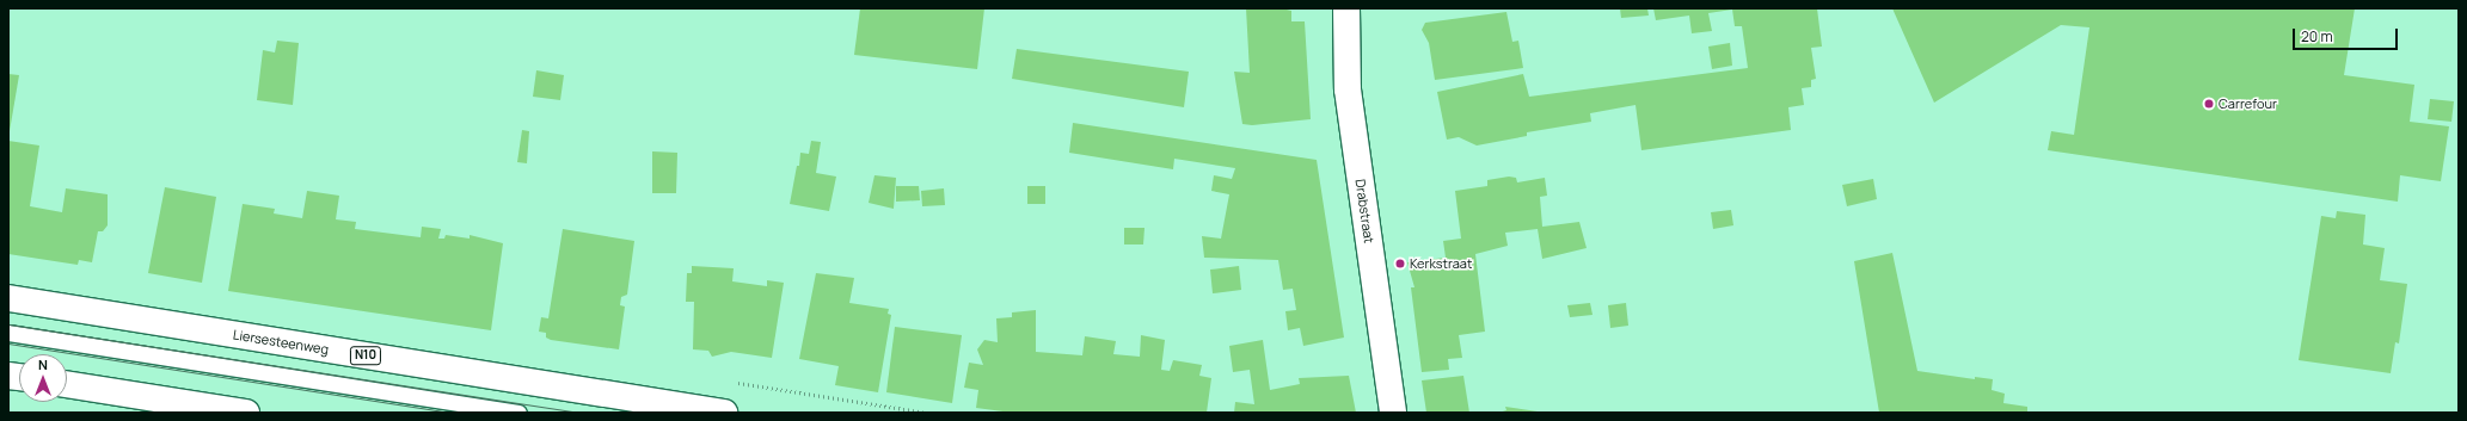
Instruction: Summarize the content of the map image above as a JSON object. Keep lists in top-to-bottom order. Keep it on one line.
{"streets":{"main road":["Drabstraat","Liersesteenweg","N10"]},"places":["Carrefour","Kerkstraat"],"scale_bar":"20 m","north":"top"}
